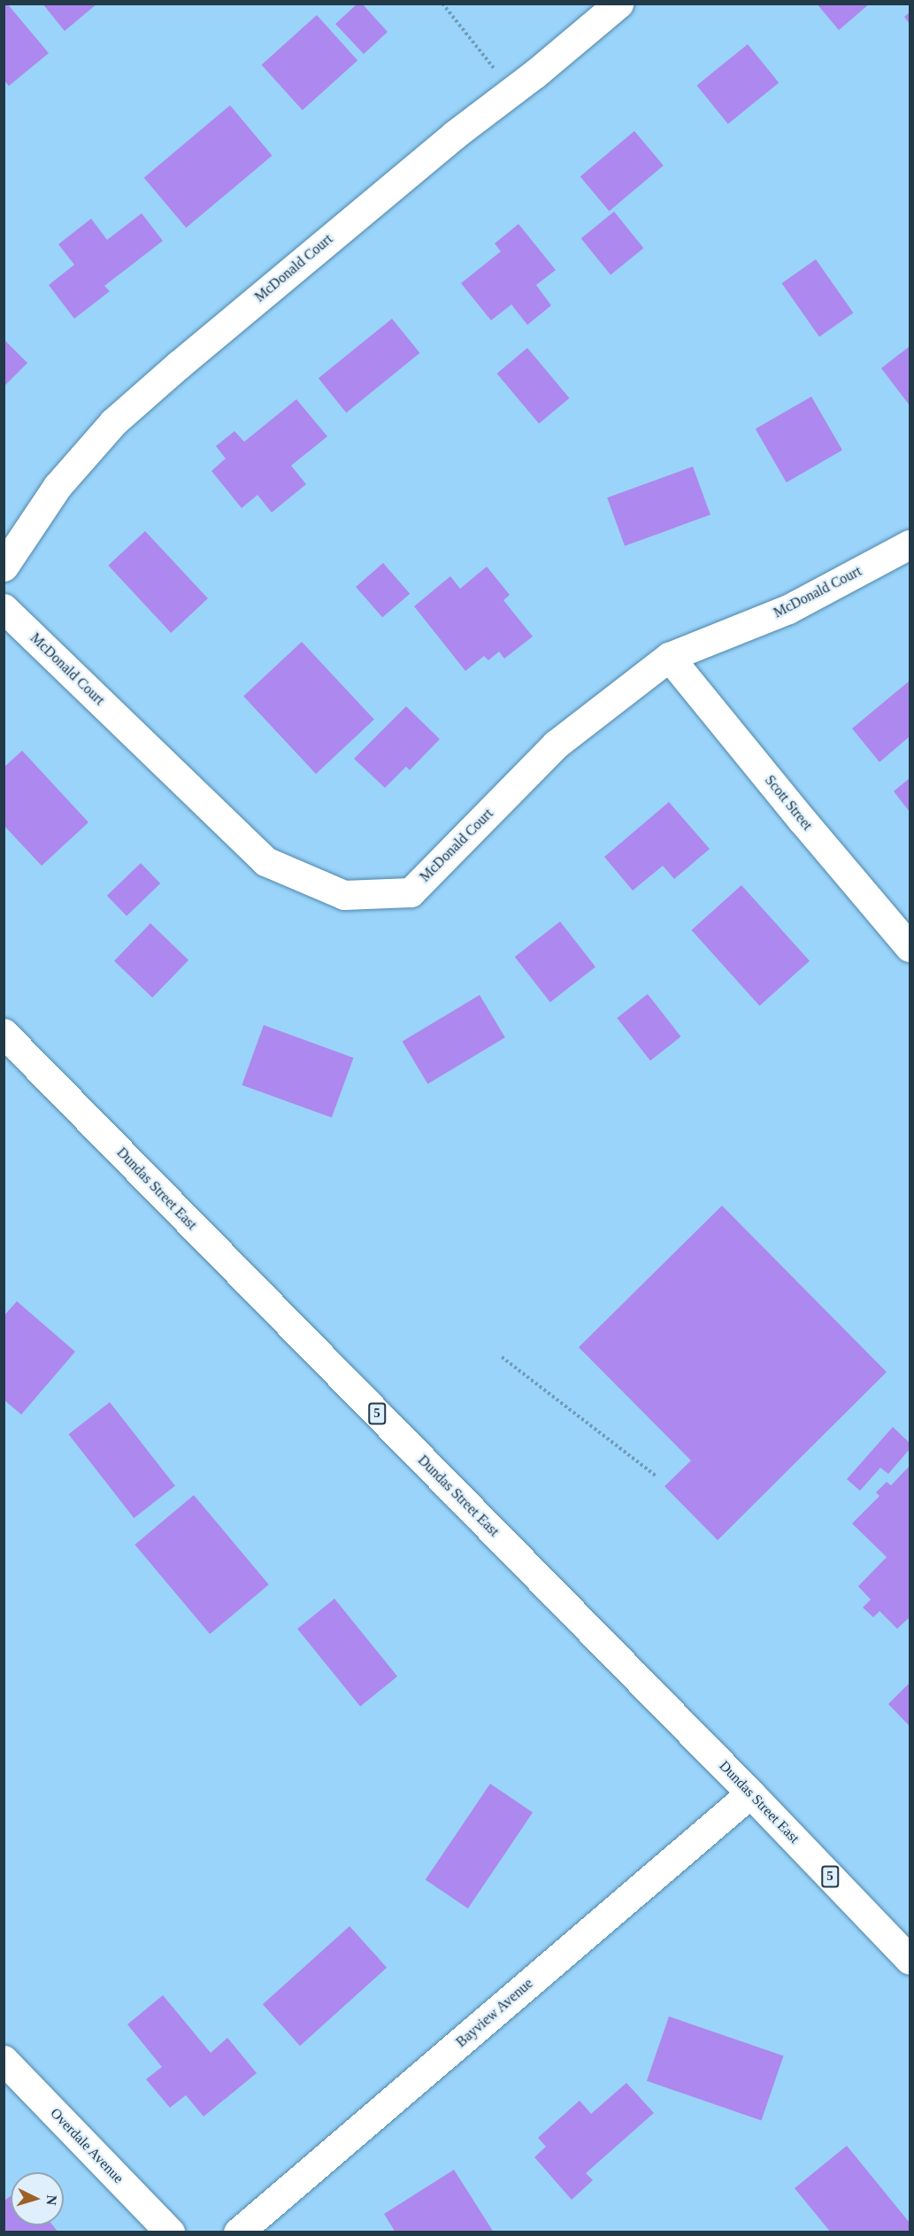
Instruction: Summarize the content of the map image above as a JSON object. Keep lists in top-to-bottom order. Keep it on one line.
{"streets":{"street":["McDonald Court","Scott Street","Dundas Street East","5","Bayview Avenue","Overdale Avenue"]},"crossings":[["McDonald Court","Scott Street"],["Dundas Street East","Bayview Avenue"]],"north":"right"}
